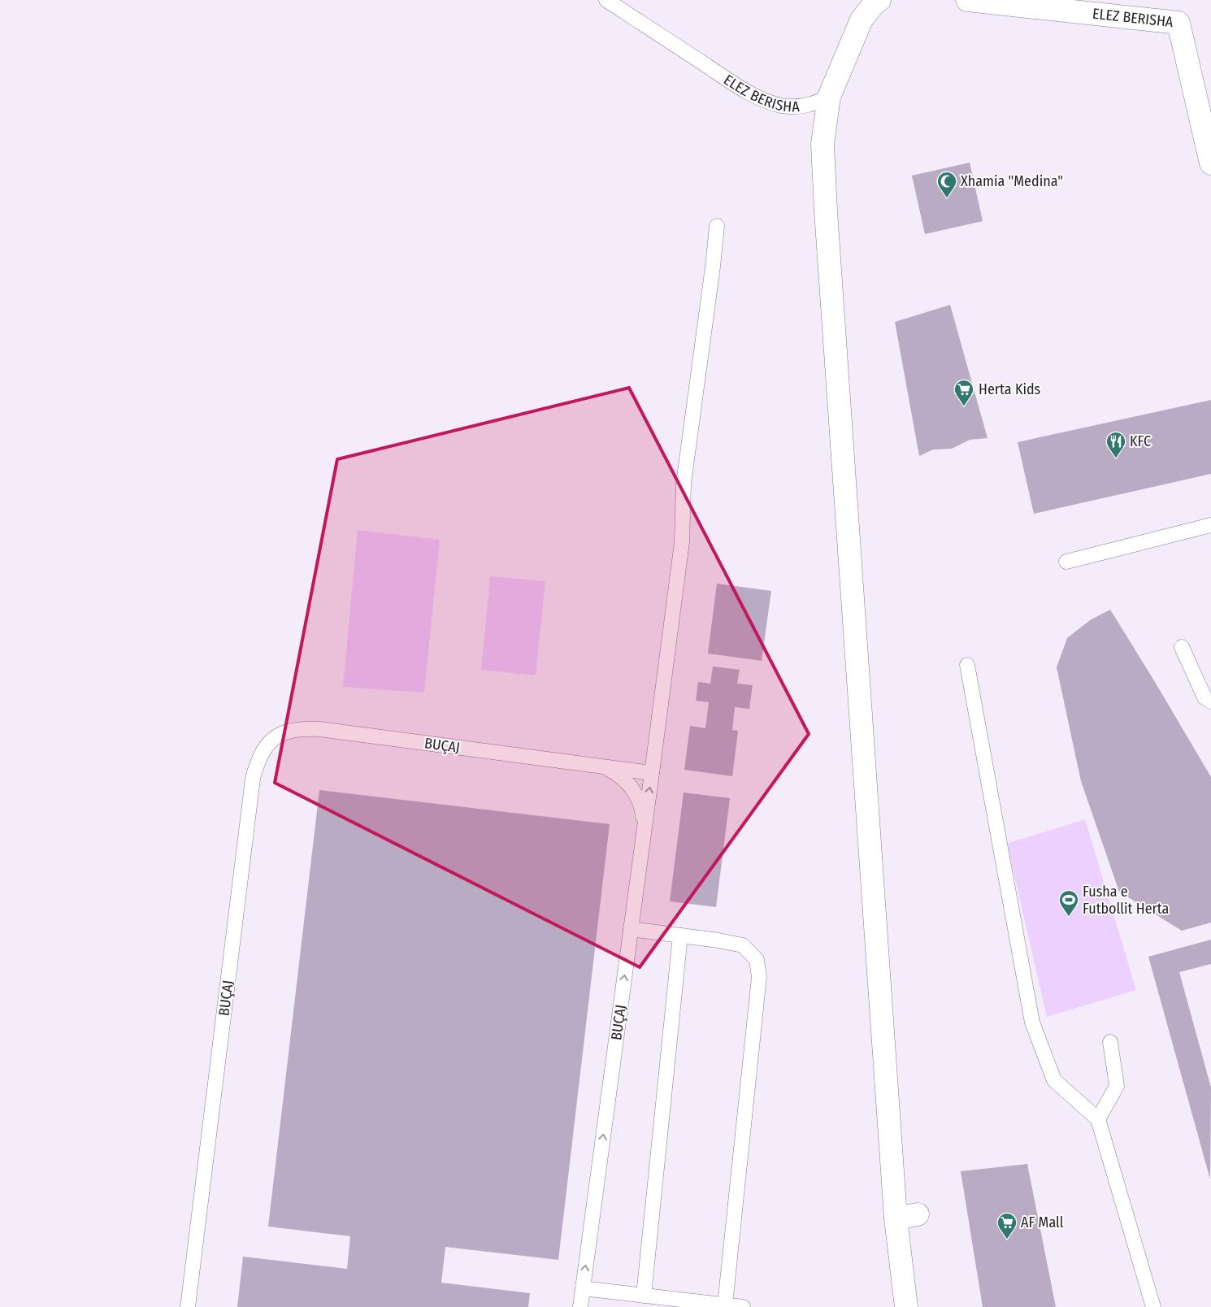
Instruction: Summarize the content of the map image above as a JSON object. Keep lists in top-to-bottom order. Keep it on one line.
{"streets":{"street":["ELEZ BERISHA"],"lane":["BUÇAJ"]},"places":{"mosque":["Xhamia \"Medina\""],"supermarket":["Herta Kids","AF Mall"],"restaurant":["KFC"],"sports":["Fusha e Futbollit Herta"]}}
